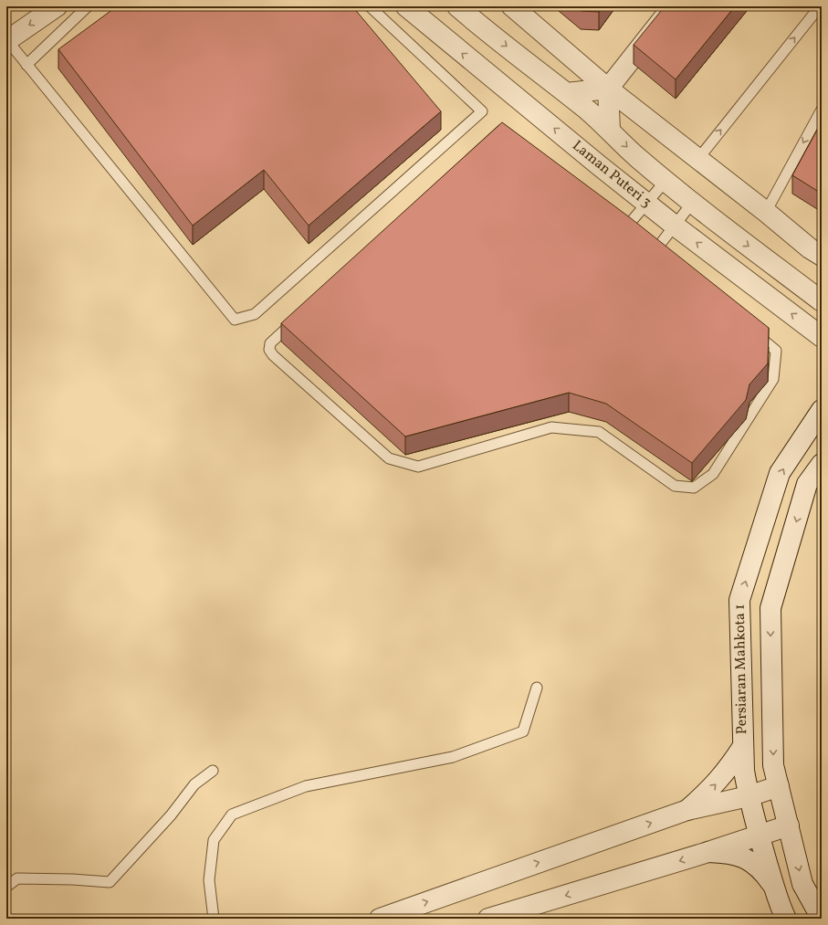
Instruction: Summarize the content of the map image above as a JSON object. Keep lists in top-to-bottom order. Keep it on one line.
{"streets":{"street":["Laman Puteri 3","Persiaran Mahkota 1"]}}
